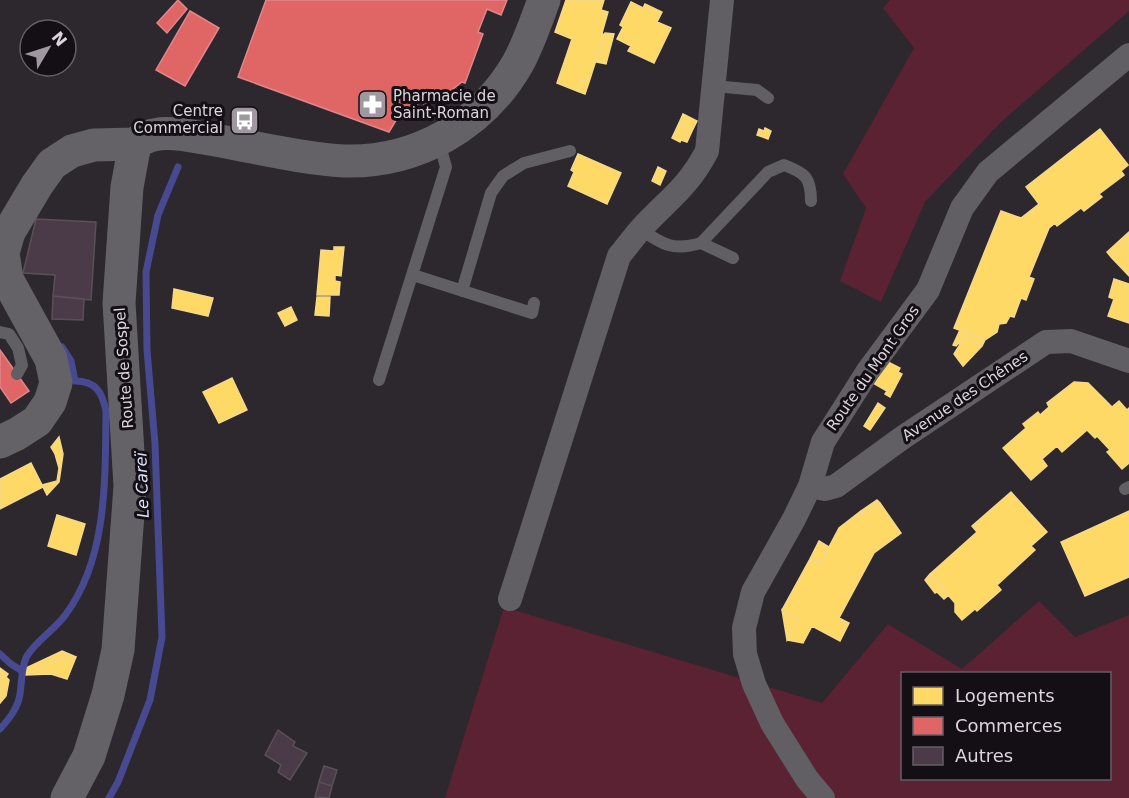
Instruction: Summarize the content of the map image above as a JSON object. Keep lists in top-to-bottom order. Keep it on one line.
{"streets":{"street":["Route de Sospel","Route du Mont Gros","Avenue des Chênes"]},"crossings":[["Route du Mont Gros","Avenue des Chênes"]],"water":["Le Careï"],"places":{"pharmacy":["Pharmacie de Saint-Roman"],"bus stop":["Centre Commercial"]},"legend":["Logements","Commerces","Autres"],"north":"top right"}
